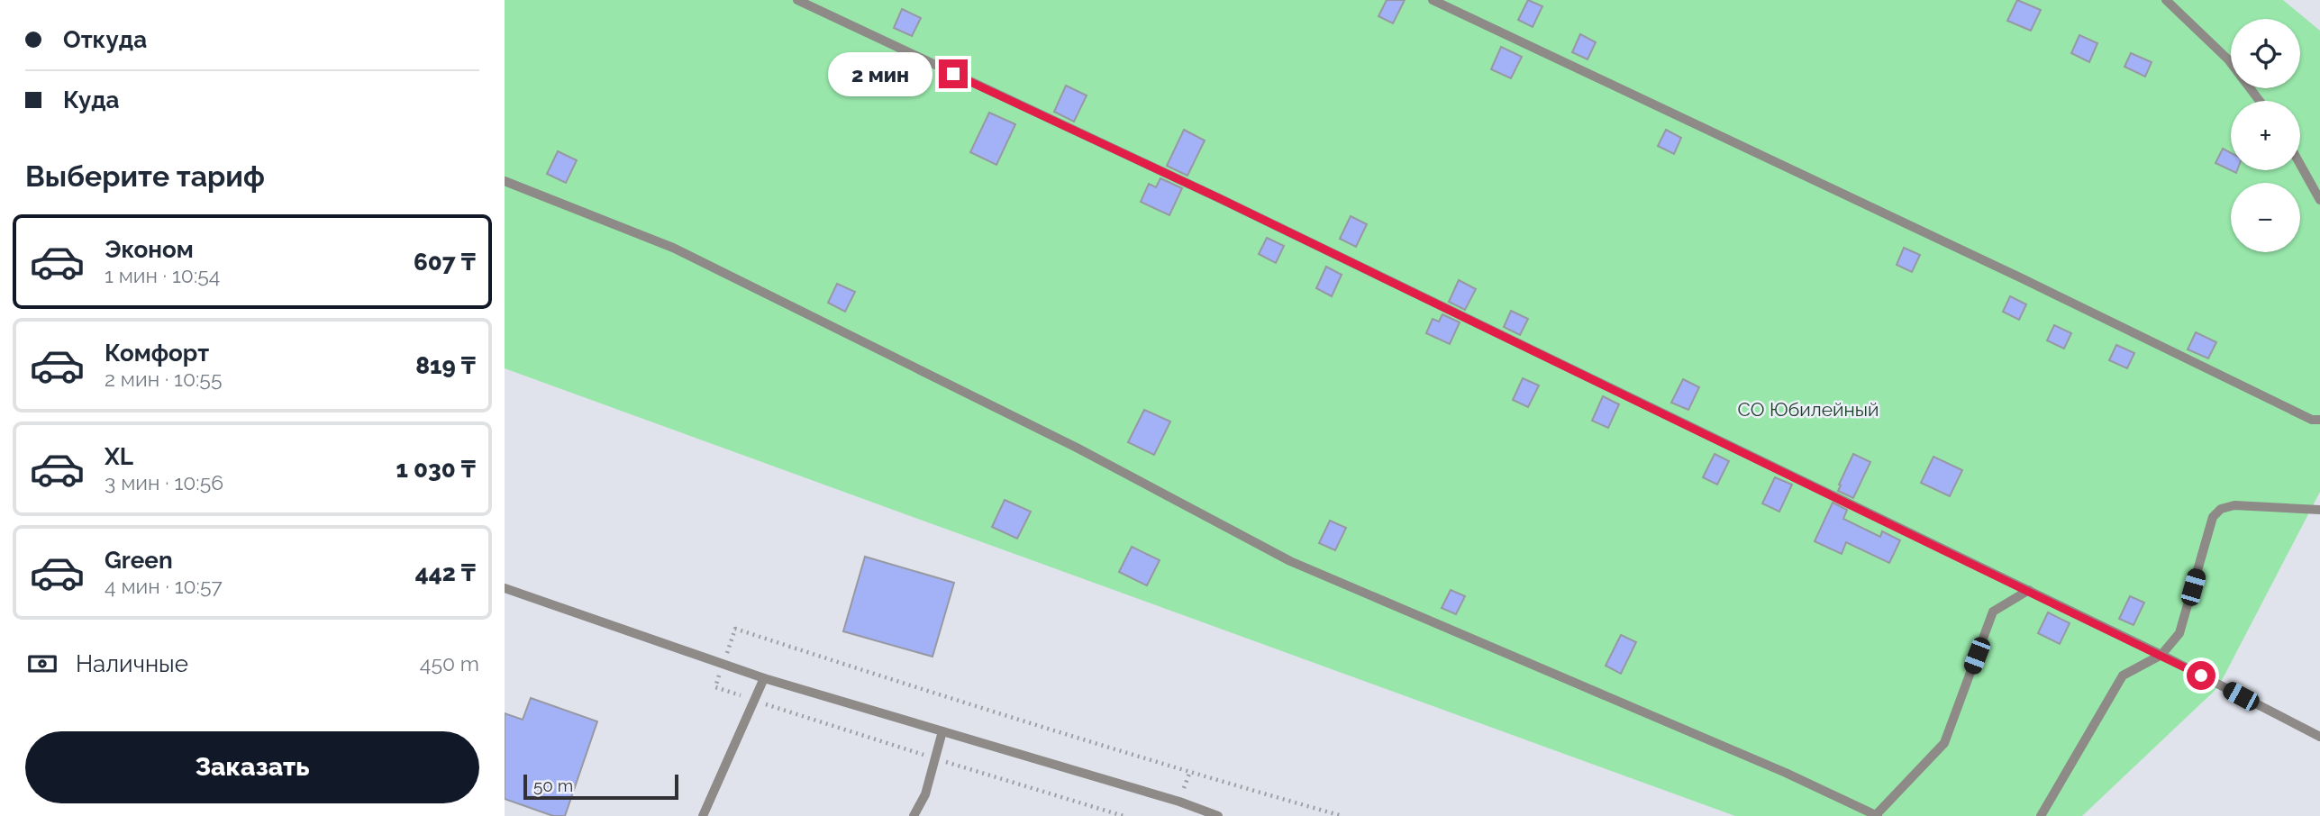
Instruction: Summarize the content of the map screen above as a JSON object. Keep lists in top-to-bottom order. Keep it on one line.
{"parks":["СО Юбилейный"],"scale_bar":"50 m","page":{"banner":["Откуда","Куда"],"map_buttons":["+","−"],"bubble":"2 мин","heading":"Выберите тариф","list":[{"name":"Эконом","note":"1 мин · 10:54","value":"607 ₸"},{"name":"Комфорт","note":"2 мин · 10:55","value":"819 ₸"},{"name":"XL","note":"3 мин · 10:56","value":"1 030 ₸"},{"name":"Green","note":"4 мин · 10:57","value":"442 ₸"}],"pay":["Наличные","450 m"],"buttons":"Заказать","scale":"50 m"}}
